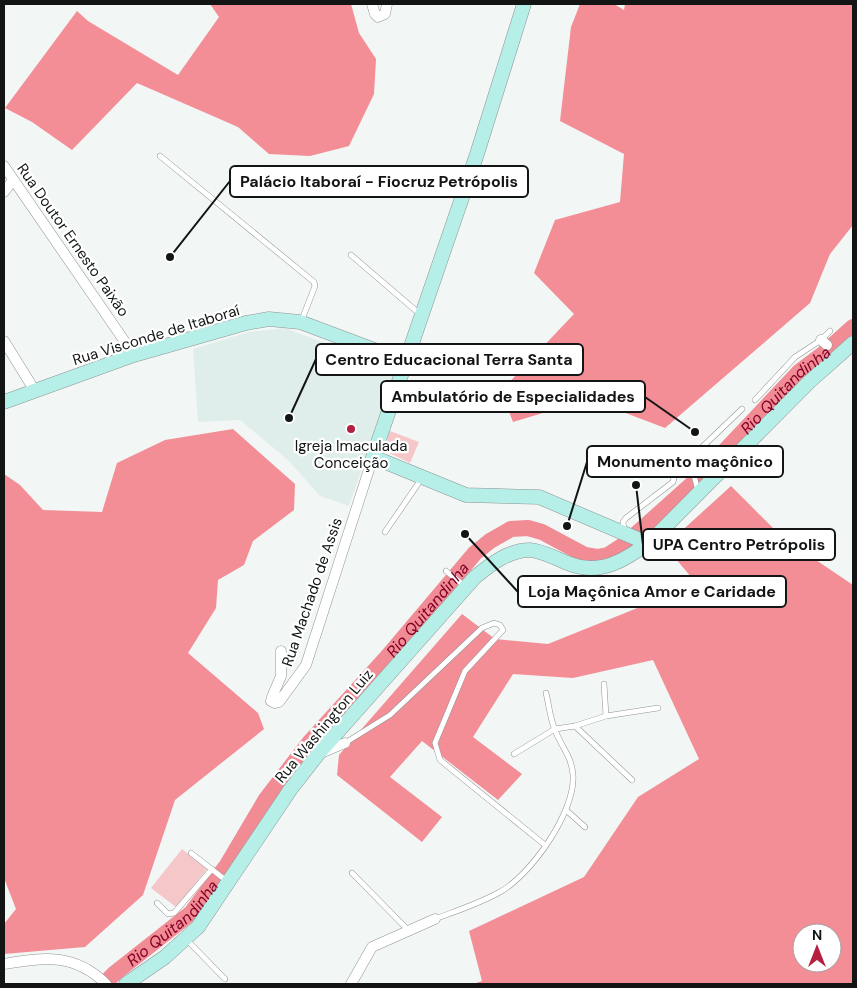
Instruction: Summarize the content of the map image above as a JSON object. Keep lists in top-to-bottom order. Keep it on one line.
{"streets":{"main road":["Rua Visconde de Itaboraí","Rua Washington Luiz"],"street":["Rua Doutor Ernesto Paixão","Rua Machado de Assis"]},"crossings":[["Rua Doutor Ernesto Paixão","Rua Visconde de Itaboraí"]],"water":["Rio Quitandinha"],"places":["Palácio Itaboraí - Fiocruz Petrópolis","Centro Educacional Terra Santa","Igreja Imaculada Conceição","Ambulatório de Especialidades","UPA Centro Petrópolis","Monumento maçônico","Loja Maçônica Amor e Caridade"],"north":"top"}
